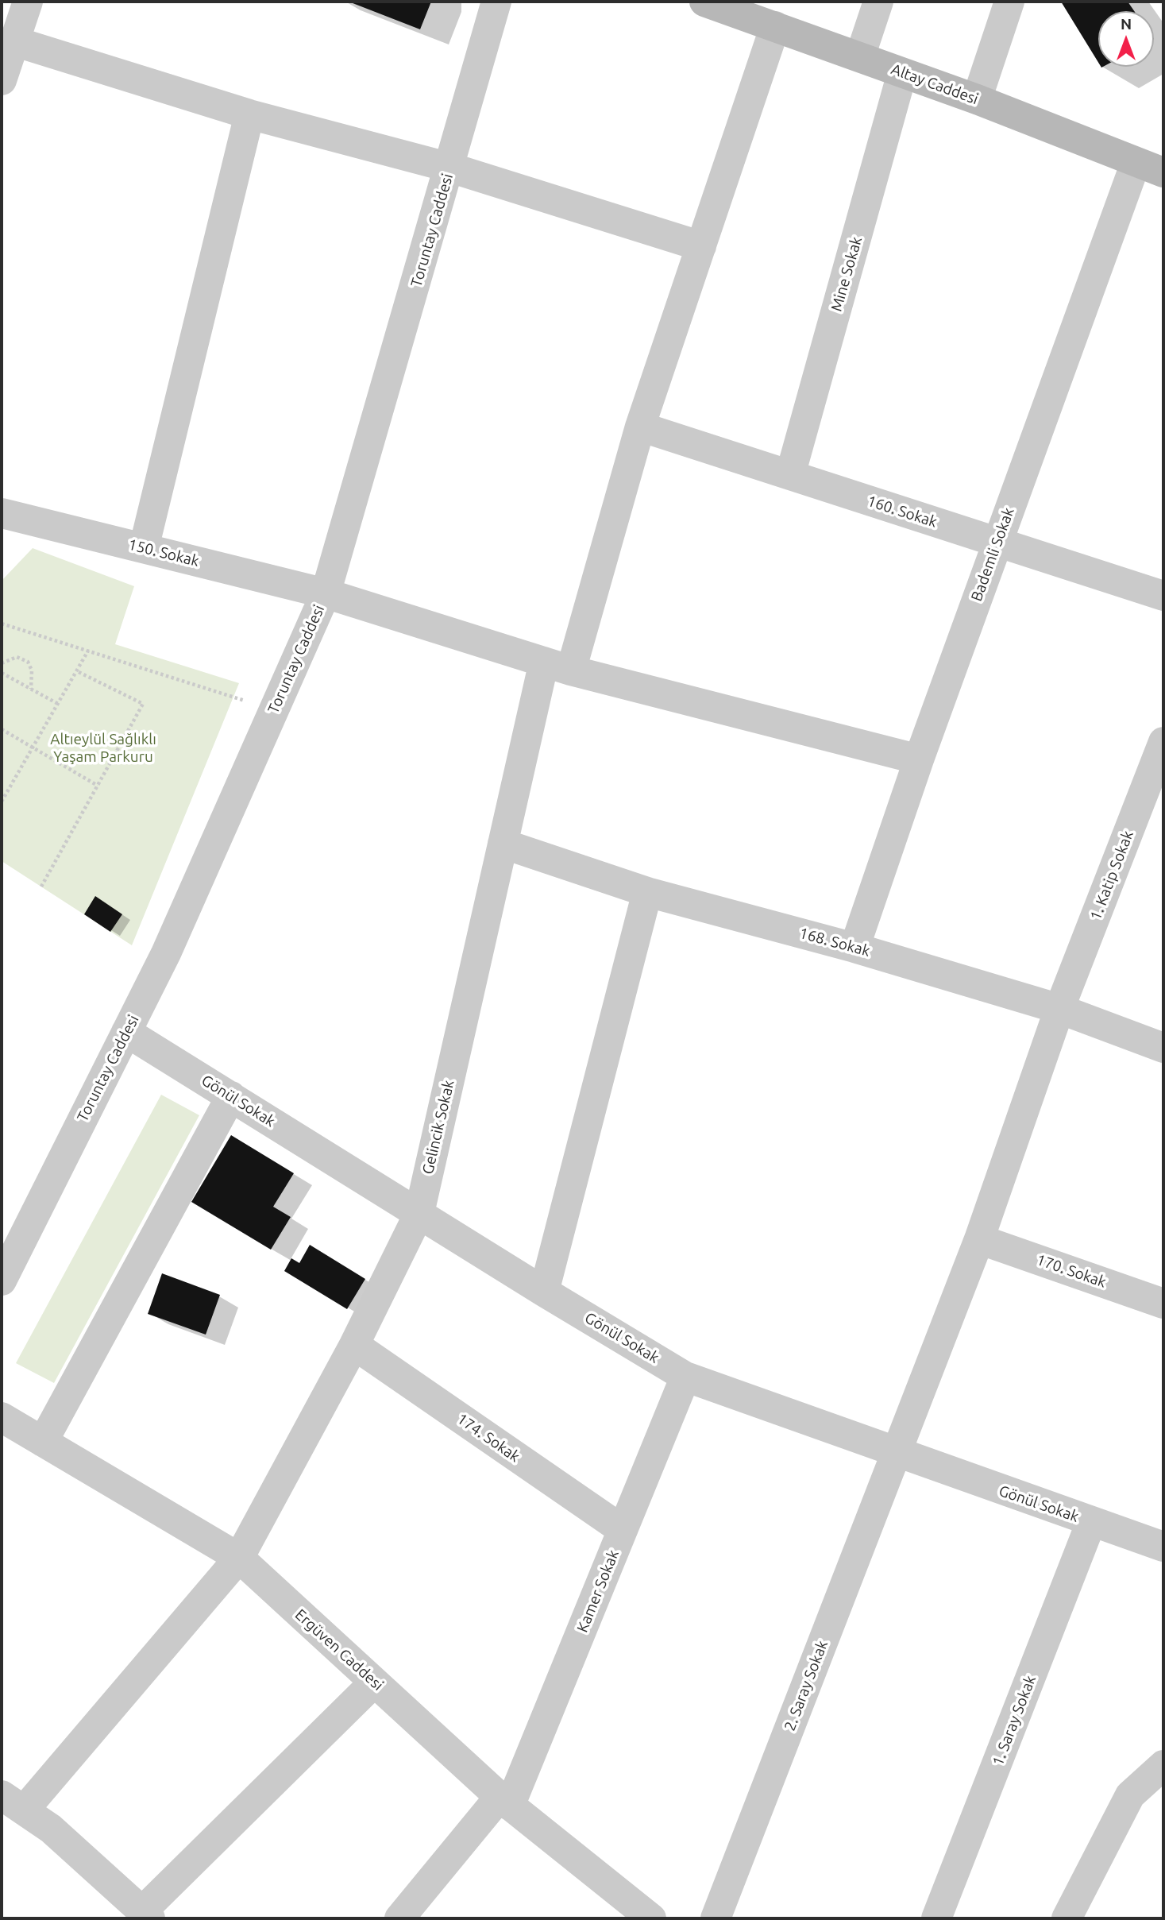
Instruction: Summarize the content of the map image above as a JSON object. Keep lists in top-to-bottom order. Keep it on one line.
{"streets":{"main road":["Altay Caddesi"],"street":["Toruntay Caddesi","Mine Sokak","160. Sokak","150. Sokak","Bademli Sokak","1. Katip Sokak","168. Sokak","Gönül Sokak","Gelincik Sokak","170. Sokak","174. Sokak","Kamer Sokak","Ergüven Caddesi","2. Saray Sokak","1. Saray Sokak"]},"crossings":[["Altay Caddesi","Mine Sokak"],["Altay Caddesi","Bademli Sokak"],["Altay Caddesi","Gelincik Sokak"],["Toruntay Caddesi","150. Sokak"],["Toruntay Caddesi","Gönül Sokak"],["Mine Sokak","160. Sokak"],["160. Sokak","Bademli Sokak"],["160. Sokak","Gelincik Sokak"],["150. Sokak","Bademli Sokak"],["150. Sokak","Gelincik Sokak"],["Bademli Sokak","168. Sokak"],["1. Katip Sokak","168. Sokak"],["1. Katip Sokak","170. Sokak"],["1. Katip Sokak","2. Saray Sokak"],["168. Sokak","Gelincik Sokak"],["Gönül Sokak","Gelincik Sokak"],["Gönül Sokak","Kamer Sokak"],["Gönül Sokak","2. Saray Sokak"],["Gönül Sokak","1. Saray Sokak"],["Gelincik Sokak","174. Sokak"],["Gelincik Sokak","Ergüven Caddesi"],["170. Sokak","2. Saray Sokak"],["174. Sokak","Kamer Sokak"],["Kamer Sokak","Ergüven Caddesi"]],"parks":["Altıeylül Sağlıklı Yaşam Parkuru"],"north":"top"}
